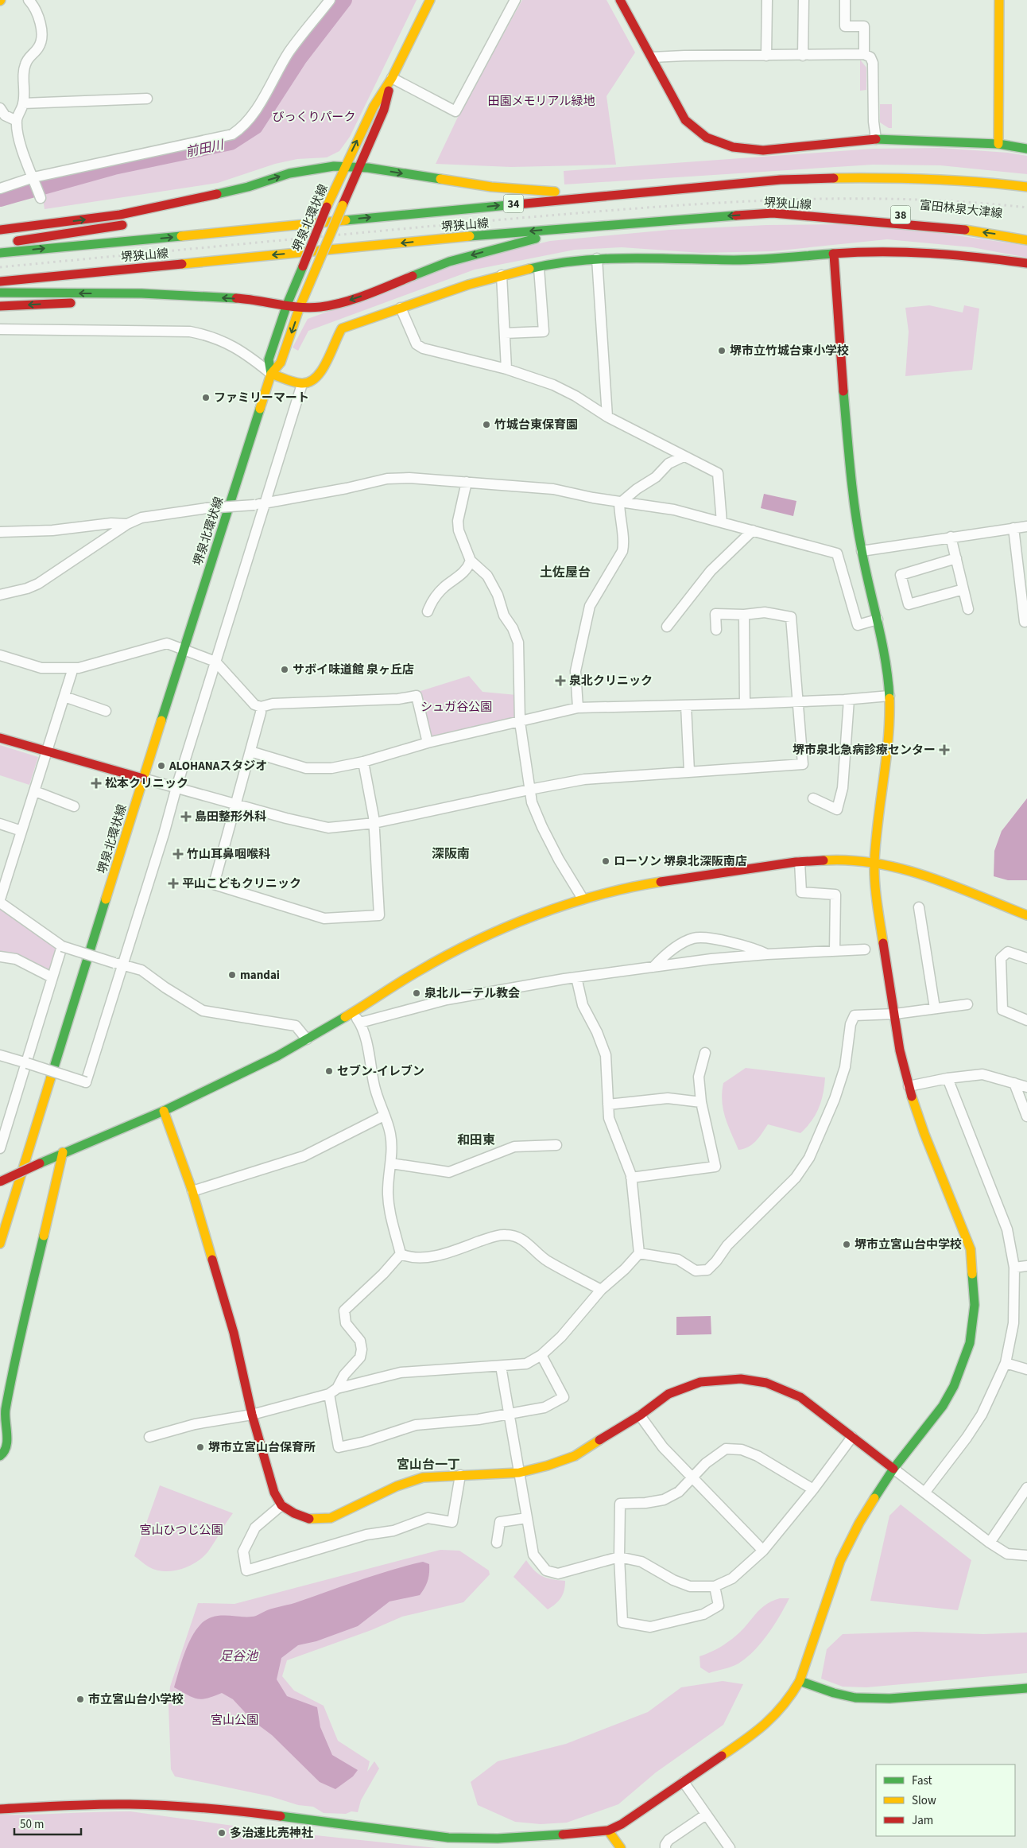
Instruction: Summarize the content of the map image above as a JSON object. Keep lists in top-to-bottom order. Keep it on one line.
{"streets":{"street":["34","堺狭山線","富田林泉大津線","38","堺泉北環状線"]},"crossings":[["堺狭山線","富田林泉大津線"]],"districts":["土佐屋台","深阪南","和田東","宮山台一丁"],"water":["前田川","足谷池"],"parks":["田園メモリアル緑地","びっくりパーク","シュガ谷公園","宮山ひつじ公園","宮山公園"],"places":{"other":["堺市立竹城台東小学校","ファミリーマート","竹城台東保育園","サボイ味道館 泉ヶ丘店","ALOHANAスタジオ","ローソン 堺泉北深阪南店","mandai","泉北ルーテル教会","セブン-イレブン","堺市立宮山台中学校","堺市立宮山台保育所","市立宮山台小学校","多治速比売神社"],"health":["泉北クリニック","堺市泉北急病診療センター","松本クリニック","島田整形外科","竹山耳鼻咽喉科","平山こどもクリニック"]},"legend":["Fast","Slow","Jam"],"scale_bar":"50 m"}
